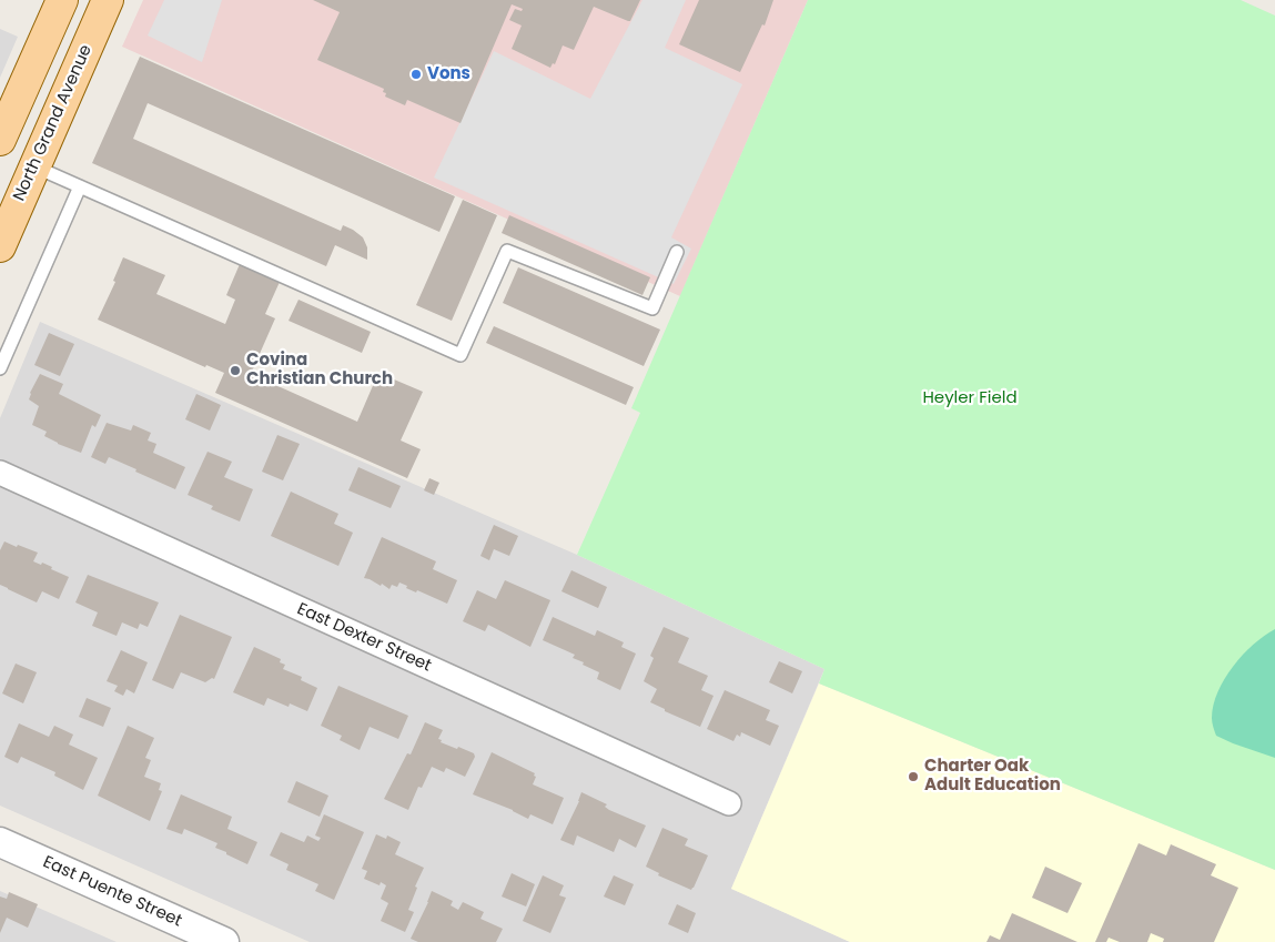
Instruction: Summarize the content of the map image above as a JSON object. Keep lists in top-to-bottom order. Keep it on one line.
{"streets":{"main road":["North Grand Avenue"],"street":["East Dexter Street","East Puente Street"]},"parks":["Heyler Field"],"places":["Vons","Covina Christian Church","Charter Oak Adult Education"]}
